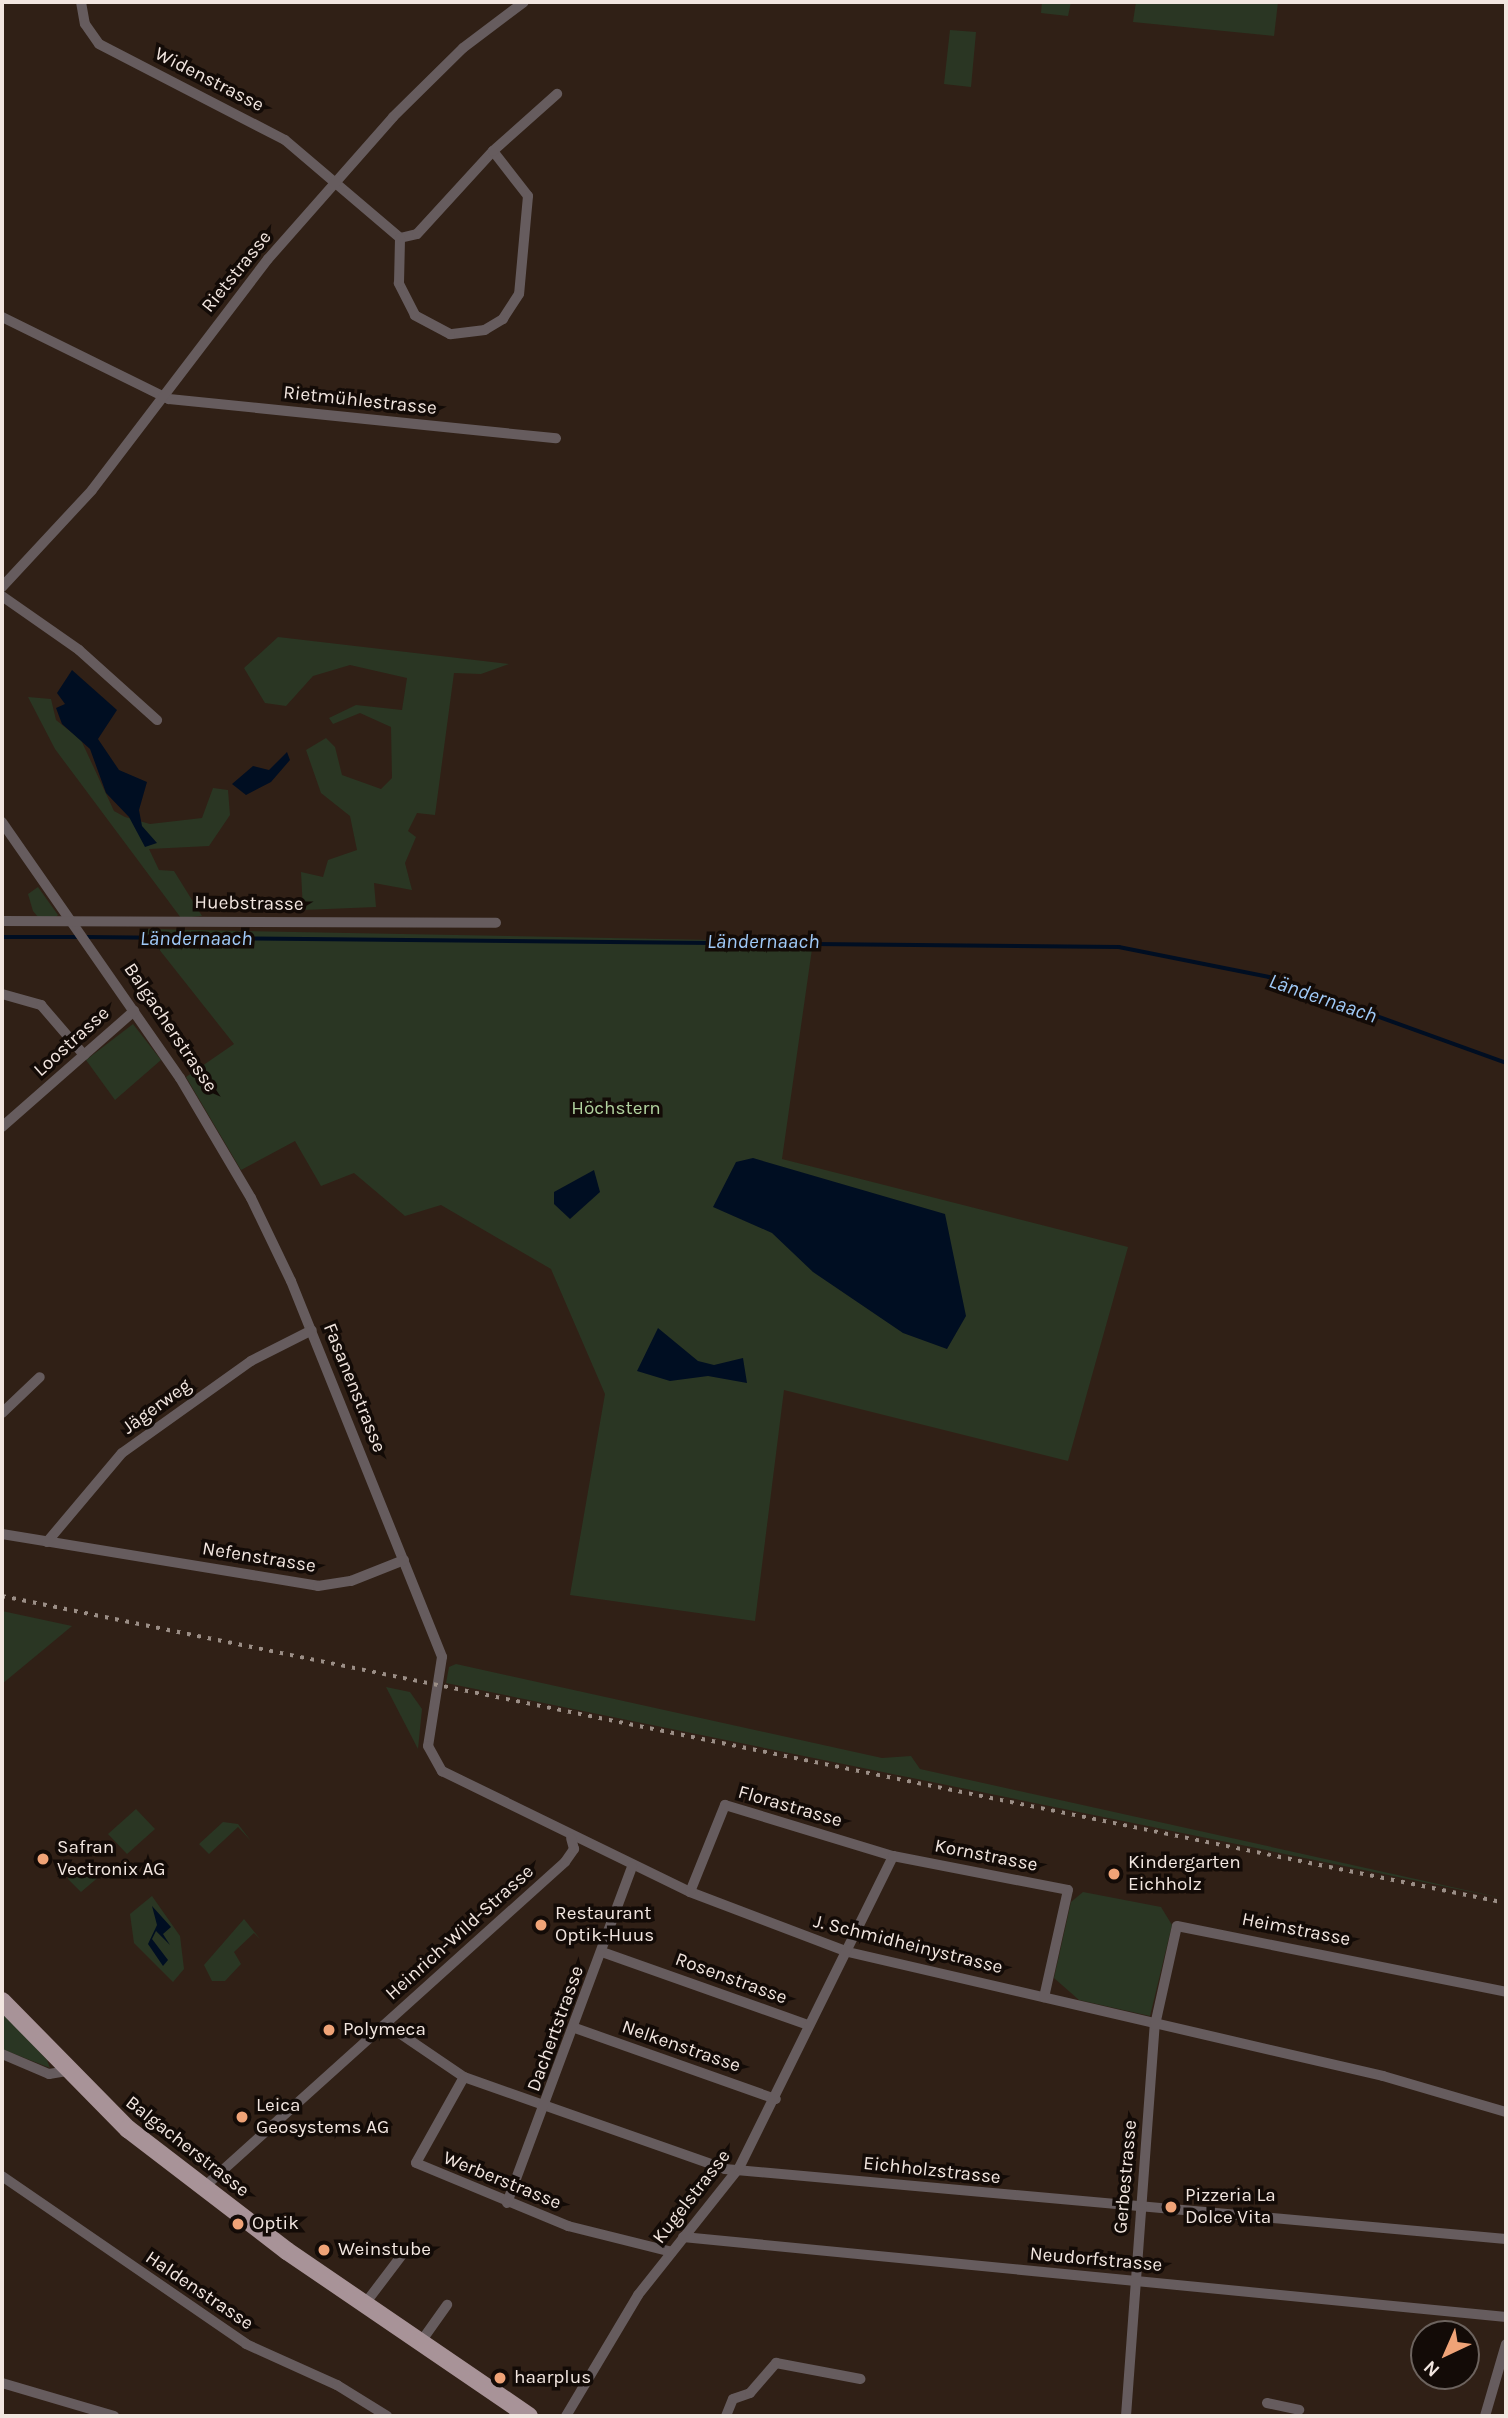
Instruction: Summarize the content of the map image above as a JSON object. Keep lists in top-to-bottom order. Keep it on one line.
{"streets":{"main road":["Balgacherstrasse"],"street":["Widenstrasse","Rietstrasse","Rietmühlestrasse","Huebstrasse","Loostrasse","Fasanenstrasse","Jägerweg","Nefenstrasse","Florastrasse","Kornstrasse","Heimstrasse","Heinrich-Wild-Strasse","J. Schmidheinystrasse","Rosenstrasse","Dachertstrasse","Nelkenstrasse","Eichholzstrasse","Gerbestrasse","Werberstrasse","Kugelstrasse","Neudorfstrasse","Haldenstrasse"]},"crossings":[["Widenstrasse","Rietstrasse"],["Rietstrasse","Rietmühlestrasse"],["Huebstrasse","Balgacherstrasse"],["Balgacherstrasse","Loostrasse"],["Balgacherstrasse","Fasanenstrasse"],["Balgacherstrasse","Heinrich-Wild-Strasse"],["Fasanenstrasse","Jägerweg"],["Fasanenstrasse","Nefenstrasse"],["Fasanenstrasse","J. Schmidheinystrasse"],["Jägerweg","Nefenstrasse"],["Nefenstrasse","J. Schmidheinystrasse"],["Florastrasse","Kornstrasse"],["Florastrasse","J. Schmidheinystrasse"],["Kornstrasse","J. Schmidheinystrasse"],["Heimstrasse","J. Schmidheinystrasse"],["Heimstrasse","Gerbestrasse"],["Heinrich-Wild-Strasse","J. Schmidheinystrasse"],["Heinrich-Wild-Strasse","Eichholzstrasse"],["J. Schmidheinystrasse","Dachertstrasse"],["J. Schmidheinystrasse","Gerbestrasse"],["J. Schmidheinystrasse","Kugelstrasse"],["Rosenstrasse","Dachertstrasse"],["Rosenstrasse","Kugelstrasse"],["Dachertstrasse","Nelkenstrasse"],["Dachertstrasse","Eichholzstrasse"],["Dachertstrasse","Werberstrasse"],["Nelkenstrasse","Kugelstrasse"],["Eichholzstrasse","Gerbestrasse"],["Eichholzstrasse","Werberstrasse"],["Eichholzstrasse","Kugelstrasse"],["Gerbestrasse","Neudorfstrasse"],["Werberstrasse","Kugelstrasse"],["Kugelstrasse","Neudorfstrasse"]],"water":["Ländernaach"],"parks":["Höchstern"],"places":["Safran Vectronix AG","Kindergarten Eichholz","Restaurant Optik-Huus","Polymeca","Leica Geosystems AG","Pizzeria La Dolce Vita","Optik","Weinstube","haarplus"],"north":"bottom left"}
